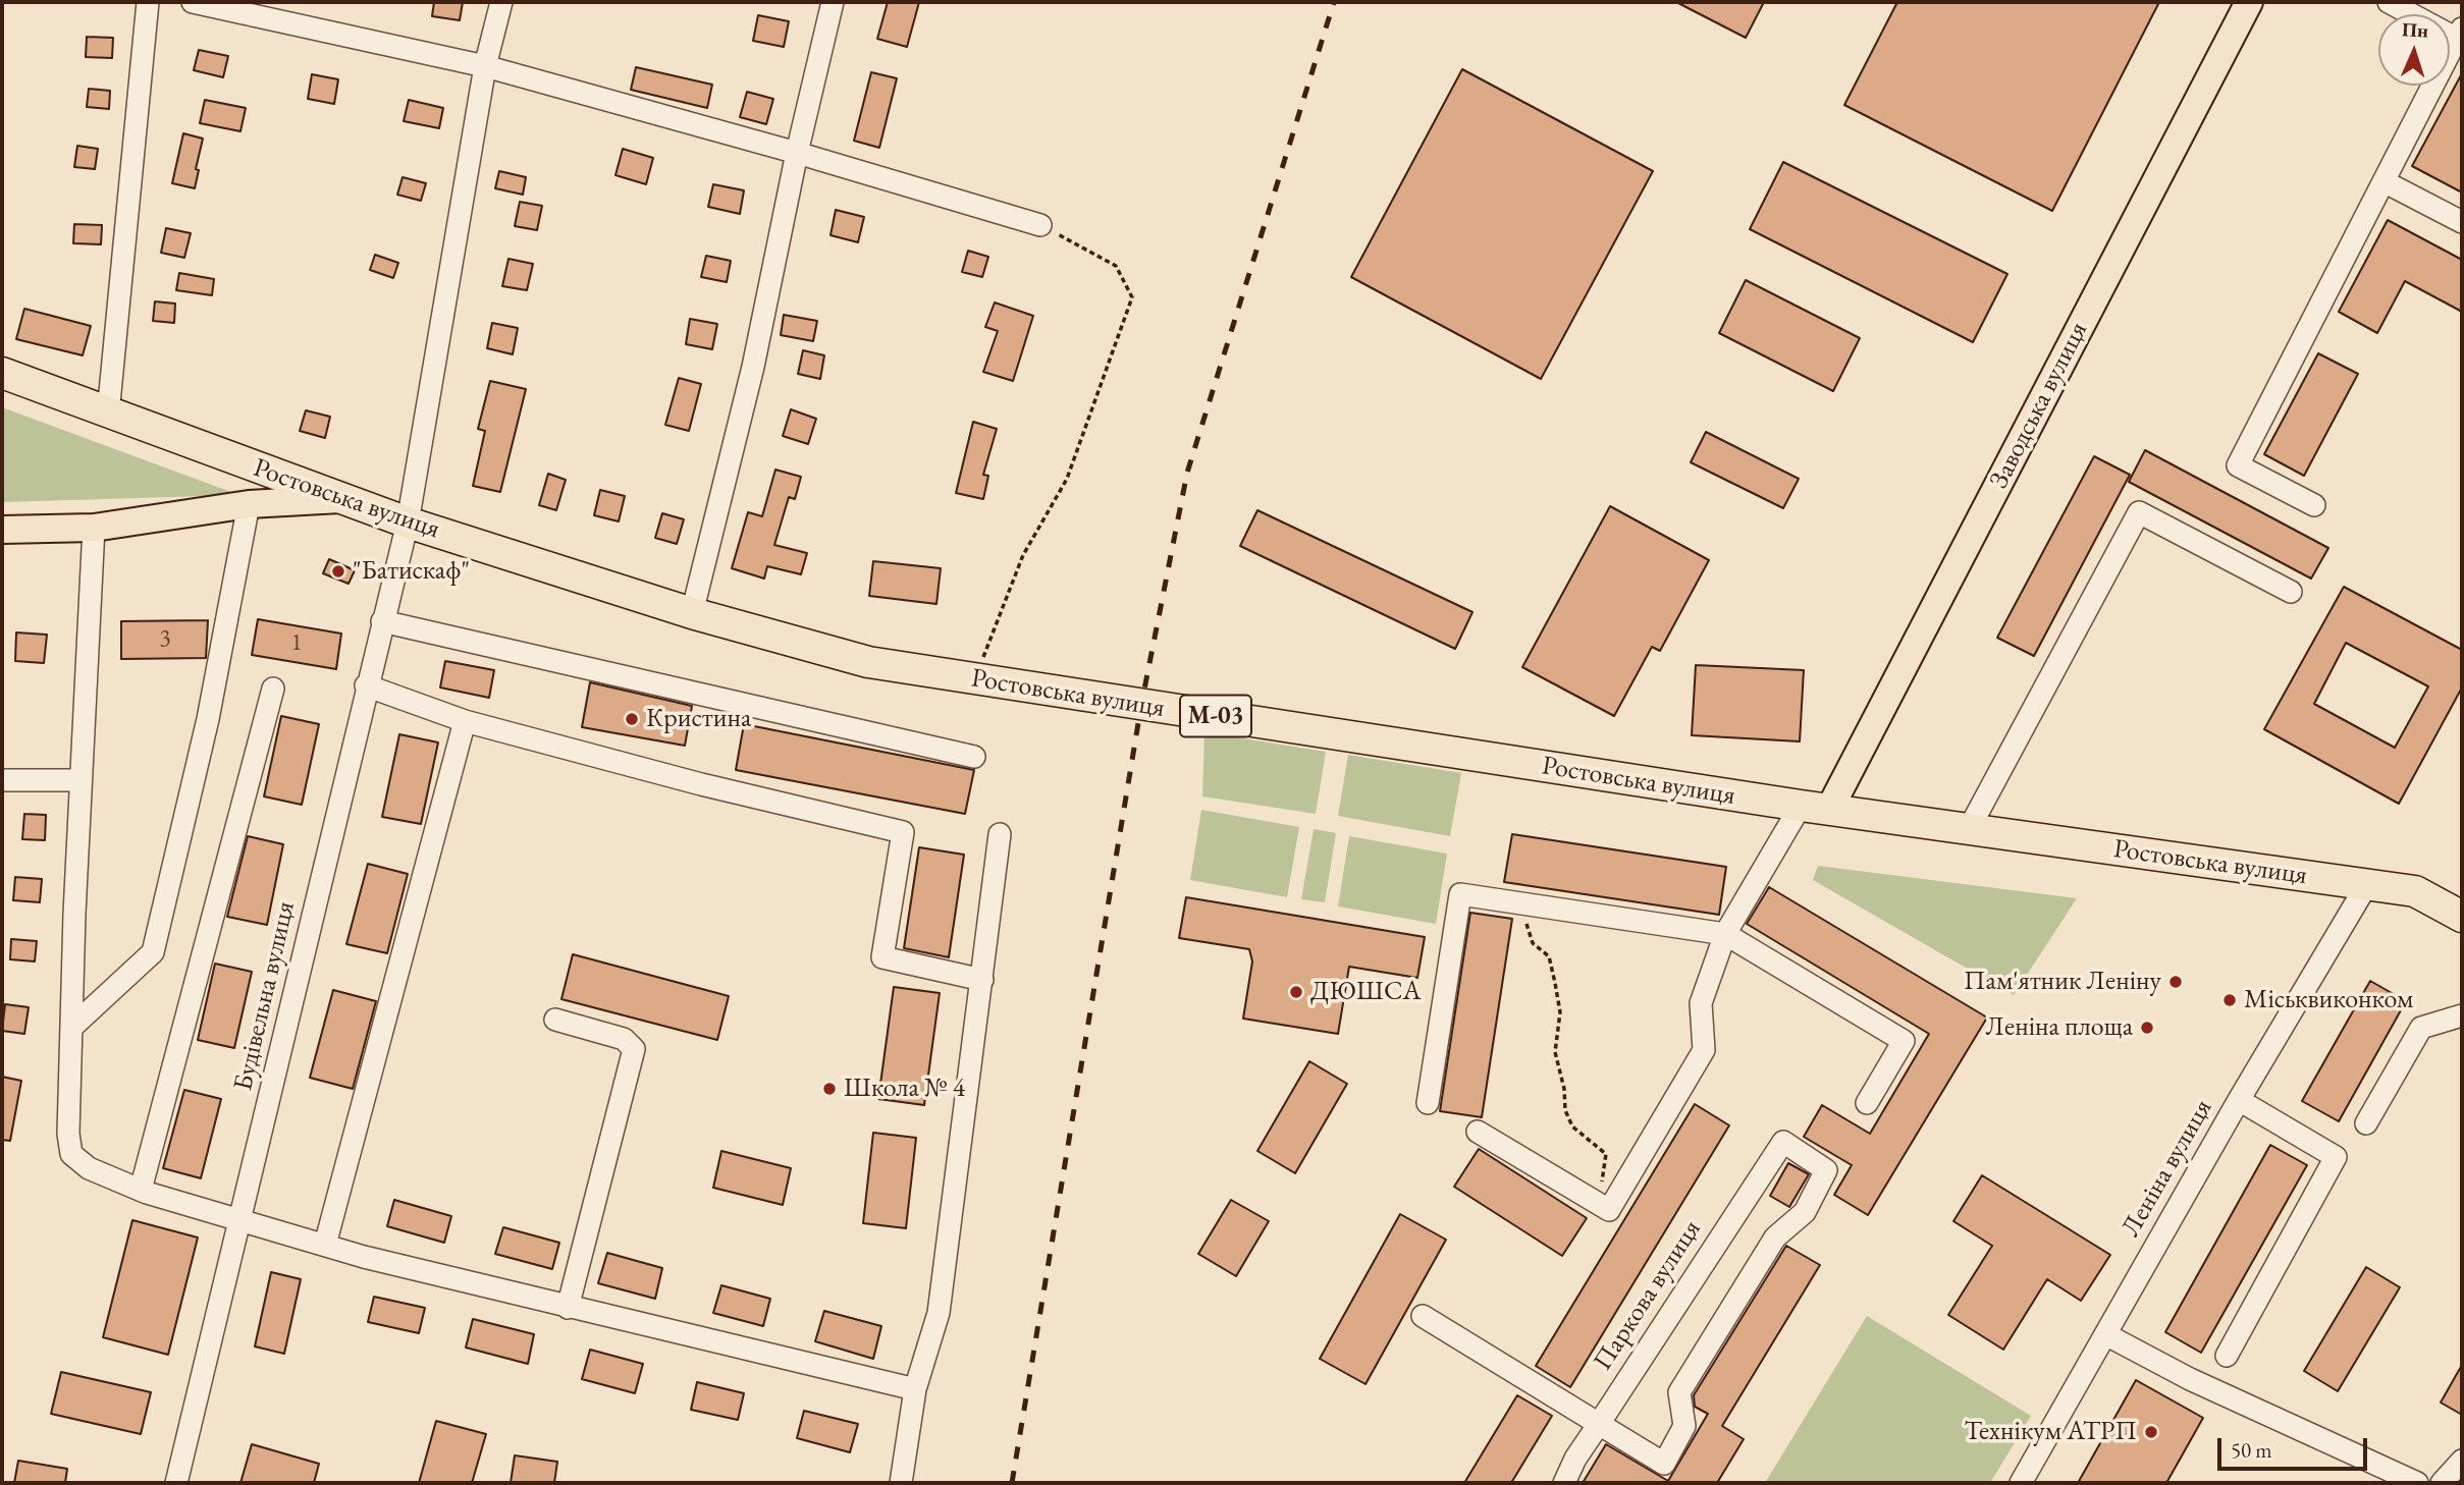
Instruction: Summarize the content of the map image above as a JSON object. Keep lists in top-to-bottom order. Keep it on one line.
{"streets":{"highway":["Ростовська вулиця","М-03"],"main road":["Заводська вулиця"],"street":["Будівельна вулиця","Леніна вулиця","Паркова вулиця"]},"crossings":[["Заводська вулиця","Ростовська вулиця"],["Ростовська вулиця","Будівельна вулиця"],["Ростовська вулиця","Леніна вулиця"]],"places":["\"Батискаф\"","Кристина","Пам'ятник Леніну","ДЮШСА","Міськвиконком","Леніна площа","Школа № 4","Технікум АТРП"],"house_numbers":["3","1"],"scale_bar":"50 m","north":"top"}
